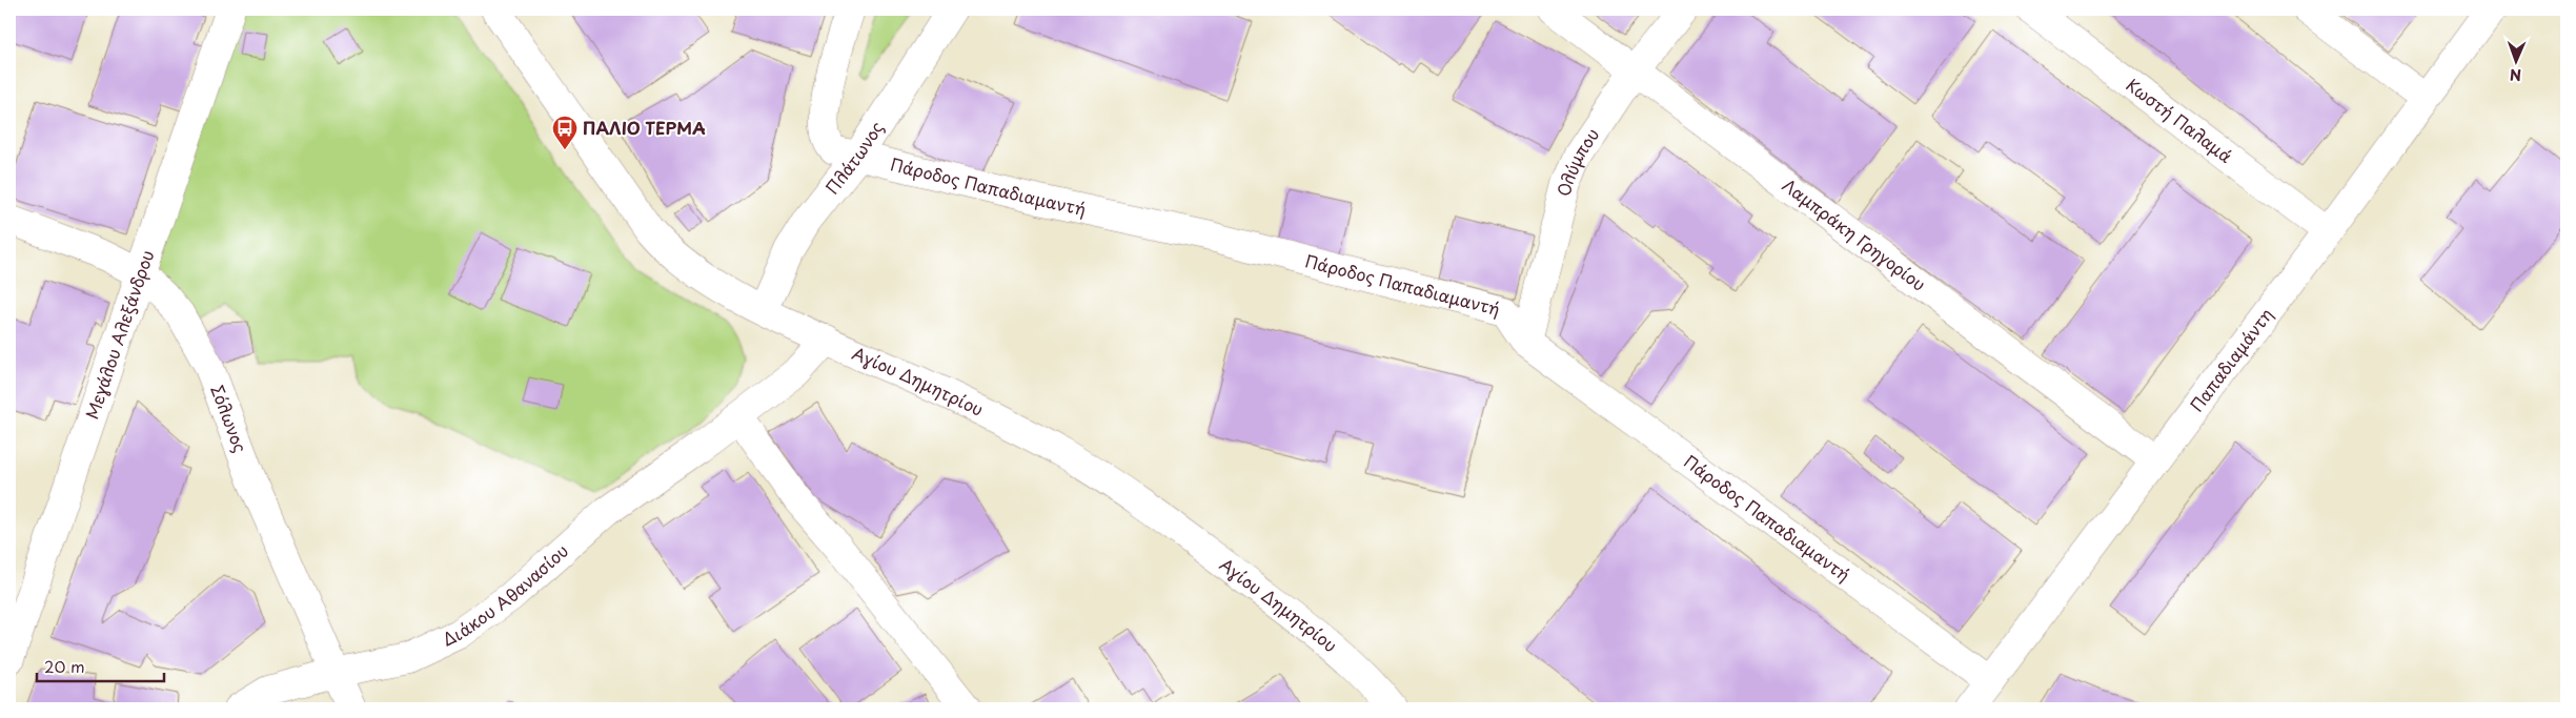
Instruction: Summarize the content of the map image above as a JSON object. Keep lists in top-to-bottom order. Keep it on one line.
{"streets":{"street":["Κωστή Παλαμά","Πλάτωνος","Ολύμπου","Πάροδος Παπαδιαμαντή","Λαμπράκη Γρηγορίου","Μεγάλου Αλεξάνδρου","Παπαδιαμάντη","Αγίου Δημητρίου","Σόλωνος","Διάκου Αθανασίου"]},"crossings":[["Κωστή Παλαμά","Παπαδιαμάντη"],["Πλάτωνος","Πάροδος Παπαδιαμαντή"],["Πλάτωνος","Αγίου Δημητρίου"],["Ολύμπου","Πάροδος Παπαδιαμαντή"],["Ολύμπου","Λαμπράκη Γρηγορίου"],["Πάροδος Παπαδιαμαντή","Παπαδιαμάντη"],["Λαμπράκη Γρηγορίου","Παπαδιαμάντη"],["Μεγάλου Αλεξάνδρου","Σόλωνος"],["Αγίου Δημητρίου","Διάκου Αθανασίου"],["Σόλωνος","Διάκου Αθανασίου"]],"places":{"bus stop":["ΠΑΛΙΟ ΤΕΡΜΑ"]},"scale_bar":"20 m","north":"bottom"}
